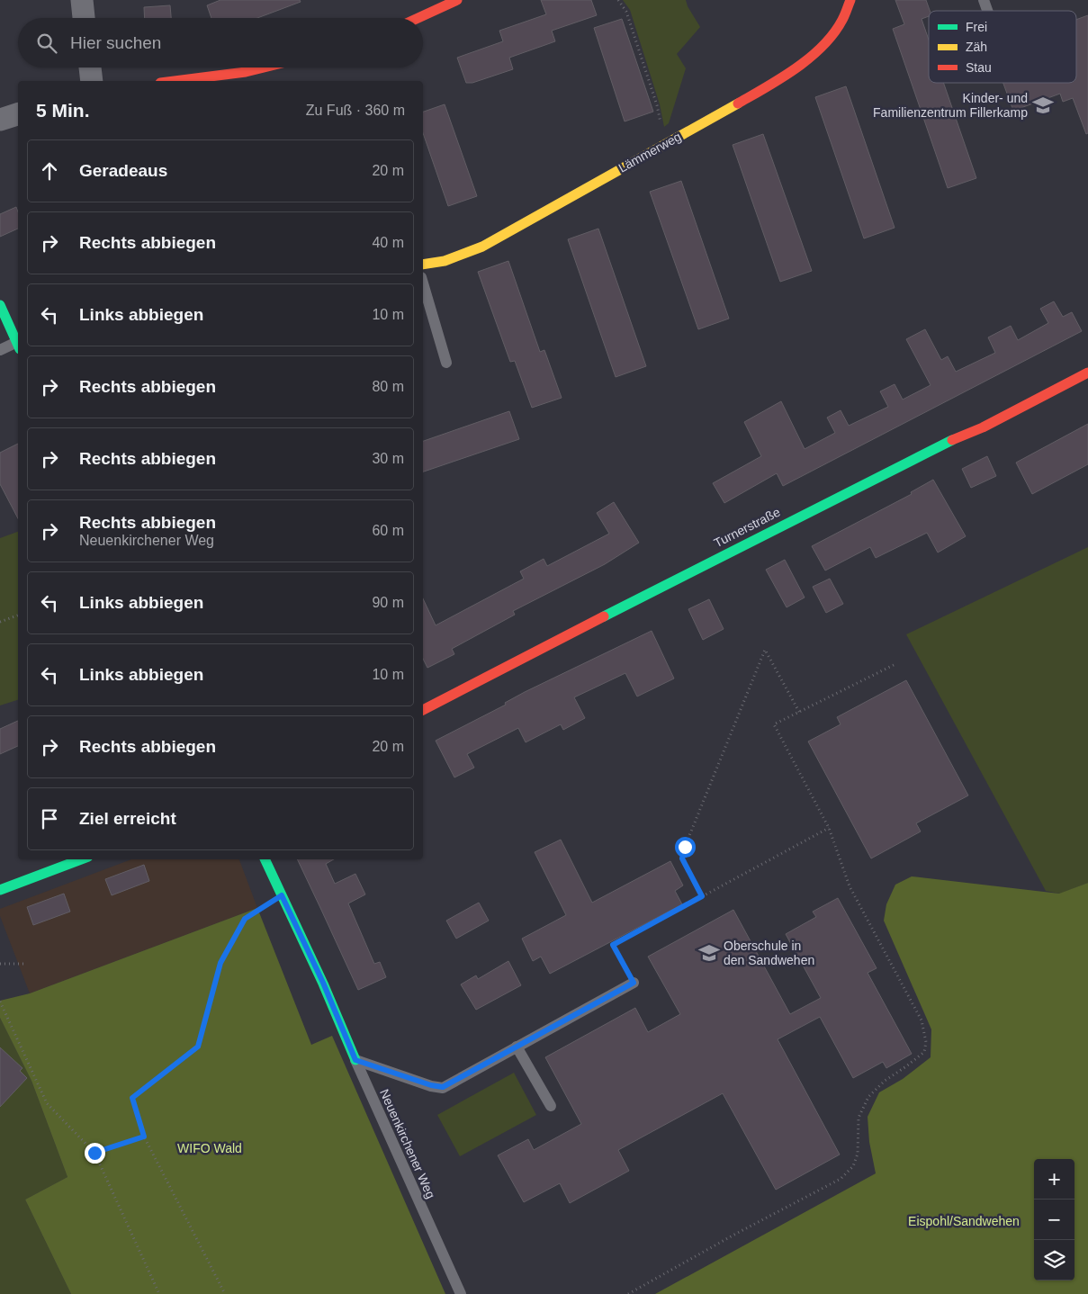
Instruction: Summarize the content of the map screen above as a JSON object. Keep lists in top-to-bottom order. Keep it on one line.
{"streets":{"street":["Lämmerweg","Turnerstraße","Neuenkirchener Weg"]},"parks":["WIFO Wald","Eispohl/Sandwehen"],"places":{"school or university":["Kinder- und Familienzentrum Fillerkamp","Oberschule in den Sandwehen"]},"legend":["Frei","Zäh","Stau"],"page":{"search":"Hier suchen","heading":["5 Min.","Zu Fuß · 360 m"],"list":[["Geradeaus","20 m"],["Rechts abbiegen","40 m"],["Links abbiegen","10 m"],["Rechts abbiegen","80 m"],["Rechts abbiegen","30 m"],["Rechts abbiegen","Neuenkirchener Weg","60 m"],["Links abbiegen","90 m"],["Links abbiegen","10 m"],["Rechts abbiegen","20 m"],"Ziel erreicht"],"map_buttons":["+","−"]}}
